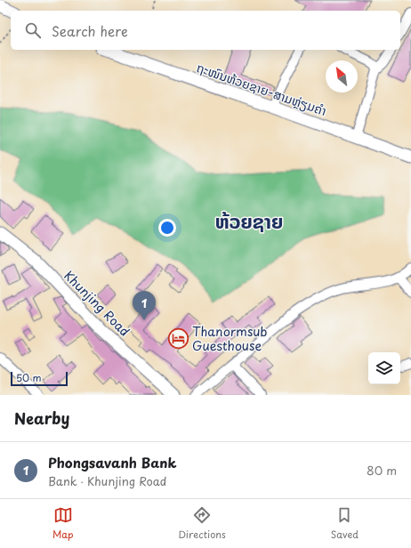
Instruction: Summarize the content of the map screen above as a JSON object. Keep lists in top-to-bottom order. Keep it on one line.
{"streets":{"main road":["ຖະໜົນຫ້ວຍຊາຍ-ສາມຫຼ່ຽມຄຳ","Khunjing Road"]},"districts":["ຫ້ວຍຊາຍ"],"places":{"hotel":["Thanormsub Guesthouse"]},"scale_bar":"50 m","north":"top left","page":{"search":"Search here","pins":"1","scale":"50 m","heading":"Nearby","list":[{"mark":"1","name":"Phongsavanh Bank","note":"Bank · Khunjing Road","value":"80 m"}],"nav":["Map","Directions","Saved"]}}
